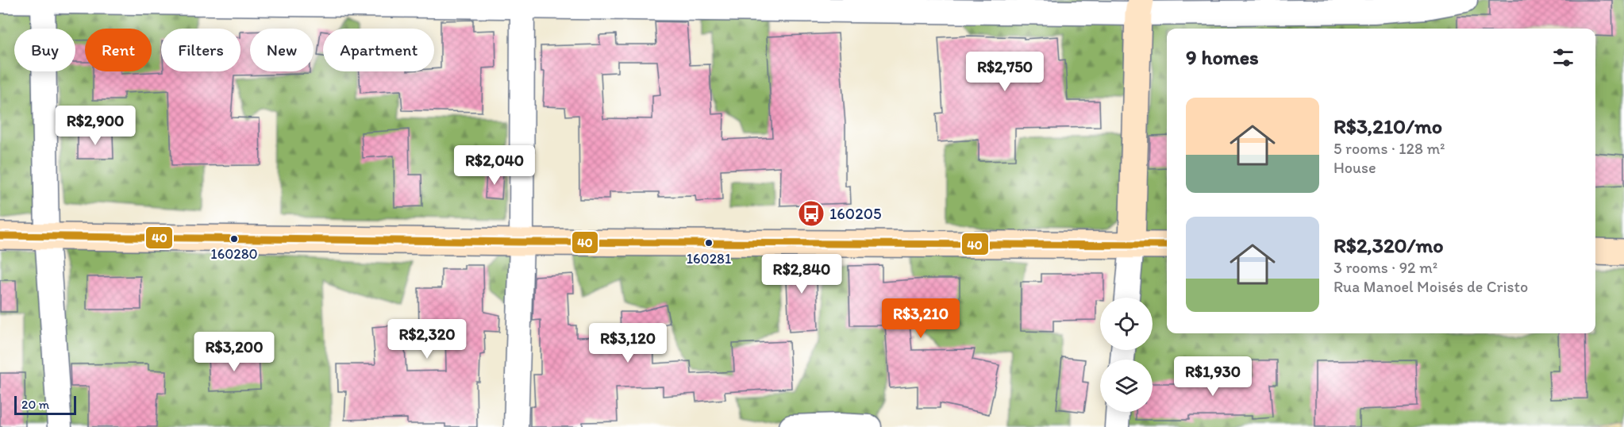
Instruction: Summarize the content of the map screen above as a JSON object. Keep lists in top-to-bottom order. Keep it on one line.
{"places":{"bus stop":["160205"],"other":["160280","160281"]},"lines":["transit line 40"],"scale_bar":"20 m","page":{"chip":["Buy","Rent","Filters","New","Apartment"],"heading":"9 homes","price":["R$2,750","R$2,900","R$2,040","R$2,840","R$3,210","R$2,320","R$3,120","R$3,200","R$1,930"],"list":[{"name":"R$3,210/mo","note":"5 rooms · 128 m² · House"},{"name":"R$2,320/mo","note":"3 rooms · 92 m² · Rua Manoel Moisés de Cristo"}],"scale":"20 m"}}
